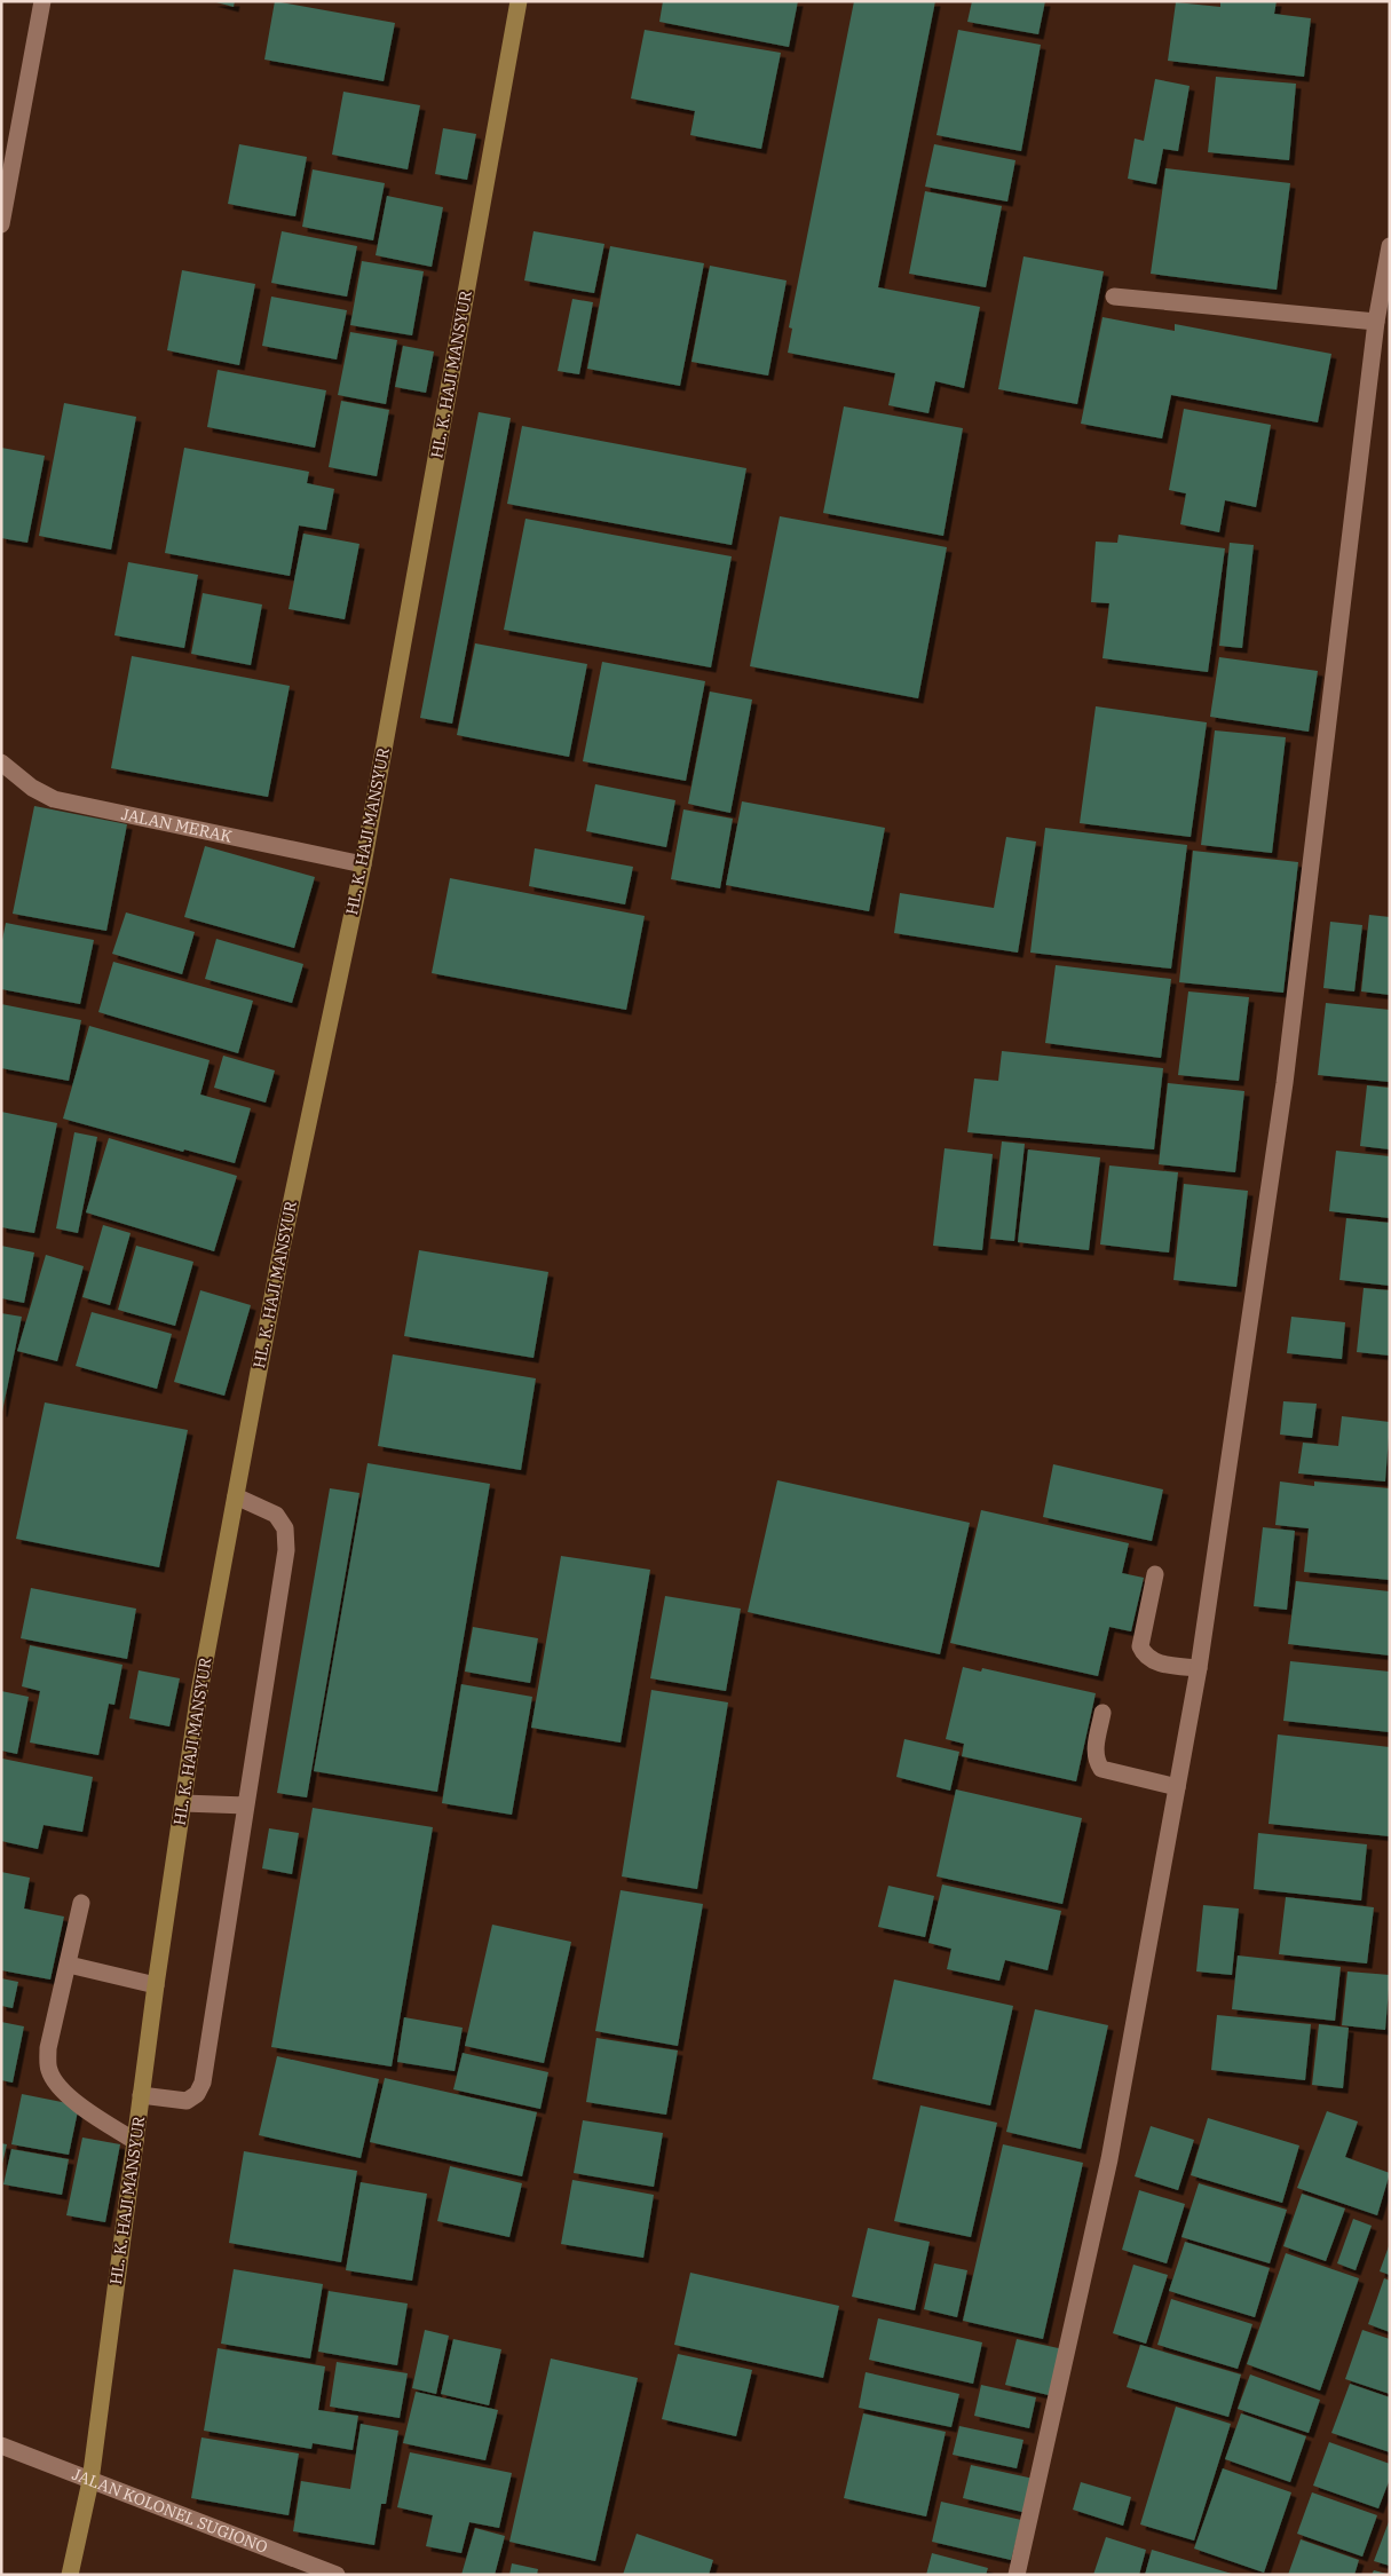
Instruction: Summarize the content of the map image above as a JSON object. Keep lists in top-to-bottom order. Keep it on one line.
{"streets":{"street":["HL. K. HAJI MANSYUR","JALAN MERAK","JALAN KOLONEL SUGIONO"]},"crossings":[["HL. K. HAJI MANSYUR","JALAN MERAK"],["HL. K. HAJI MANSYUR","JALAN KOLONEL SUGIONO"]]}
